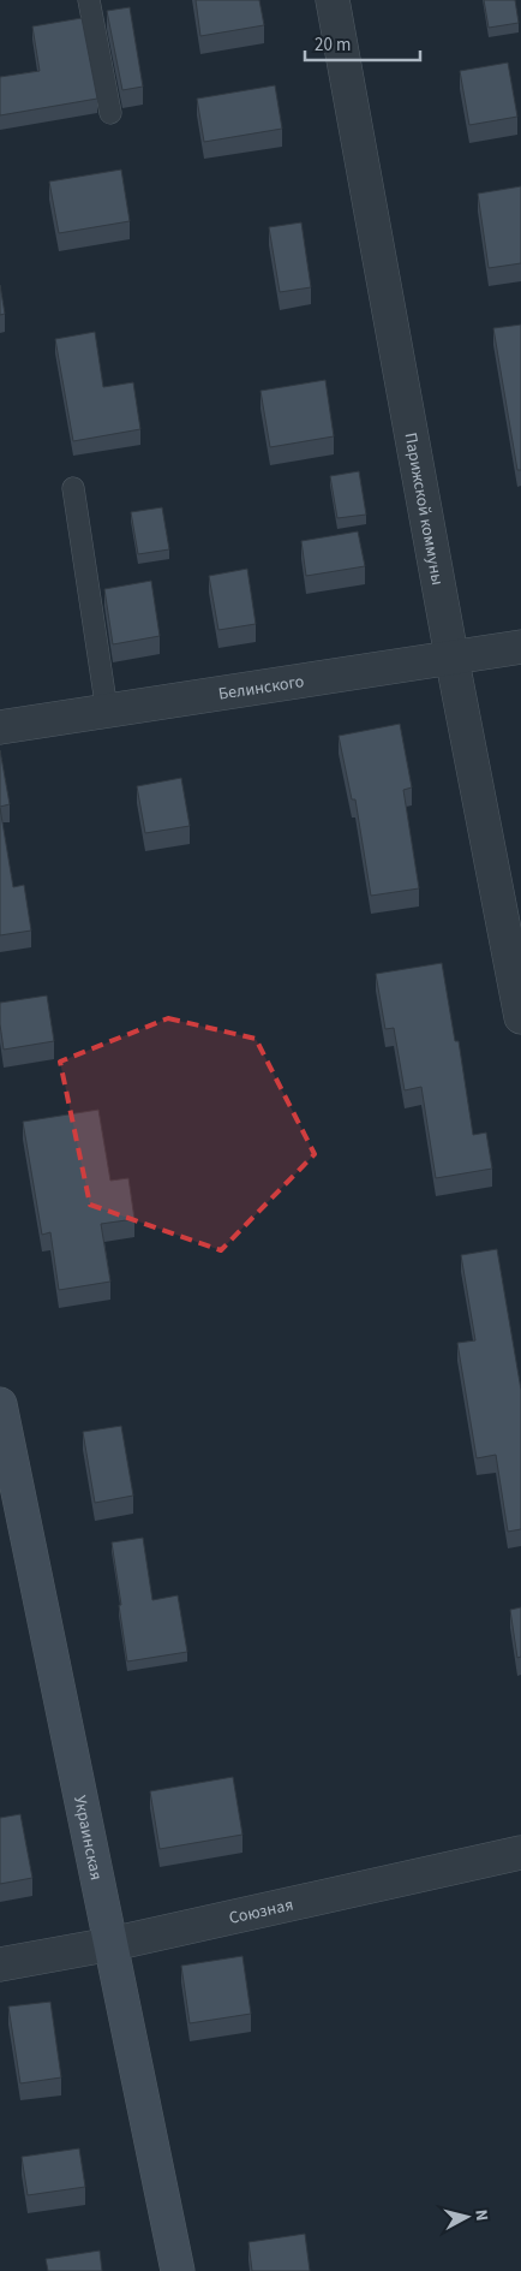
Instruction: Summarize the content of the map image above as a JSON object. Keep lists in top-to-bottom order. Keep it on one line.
{"streets":{"street":["Парижской коммуны","Белинского","Украинская","Союзная"]},"crossings":[["Парижской коммуны","Белинского"],["Украинская","Союзная"]],"scale_bar":"20 m","north":"right"}
